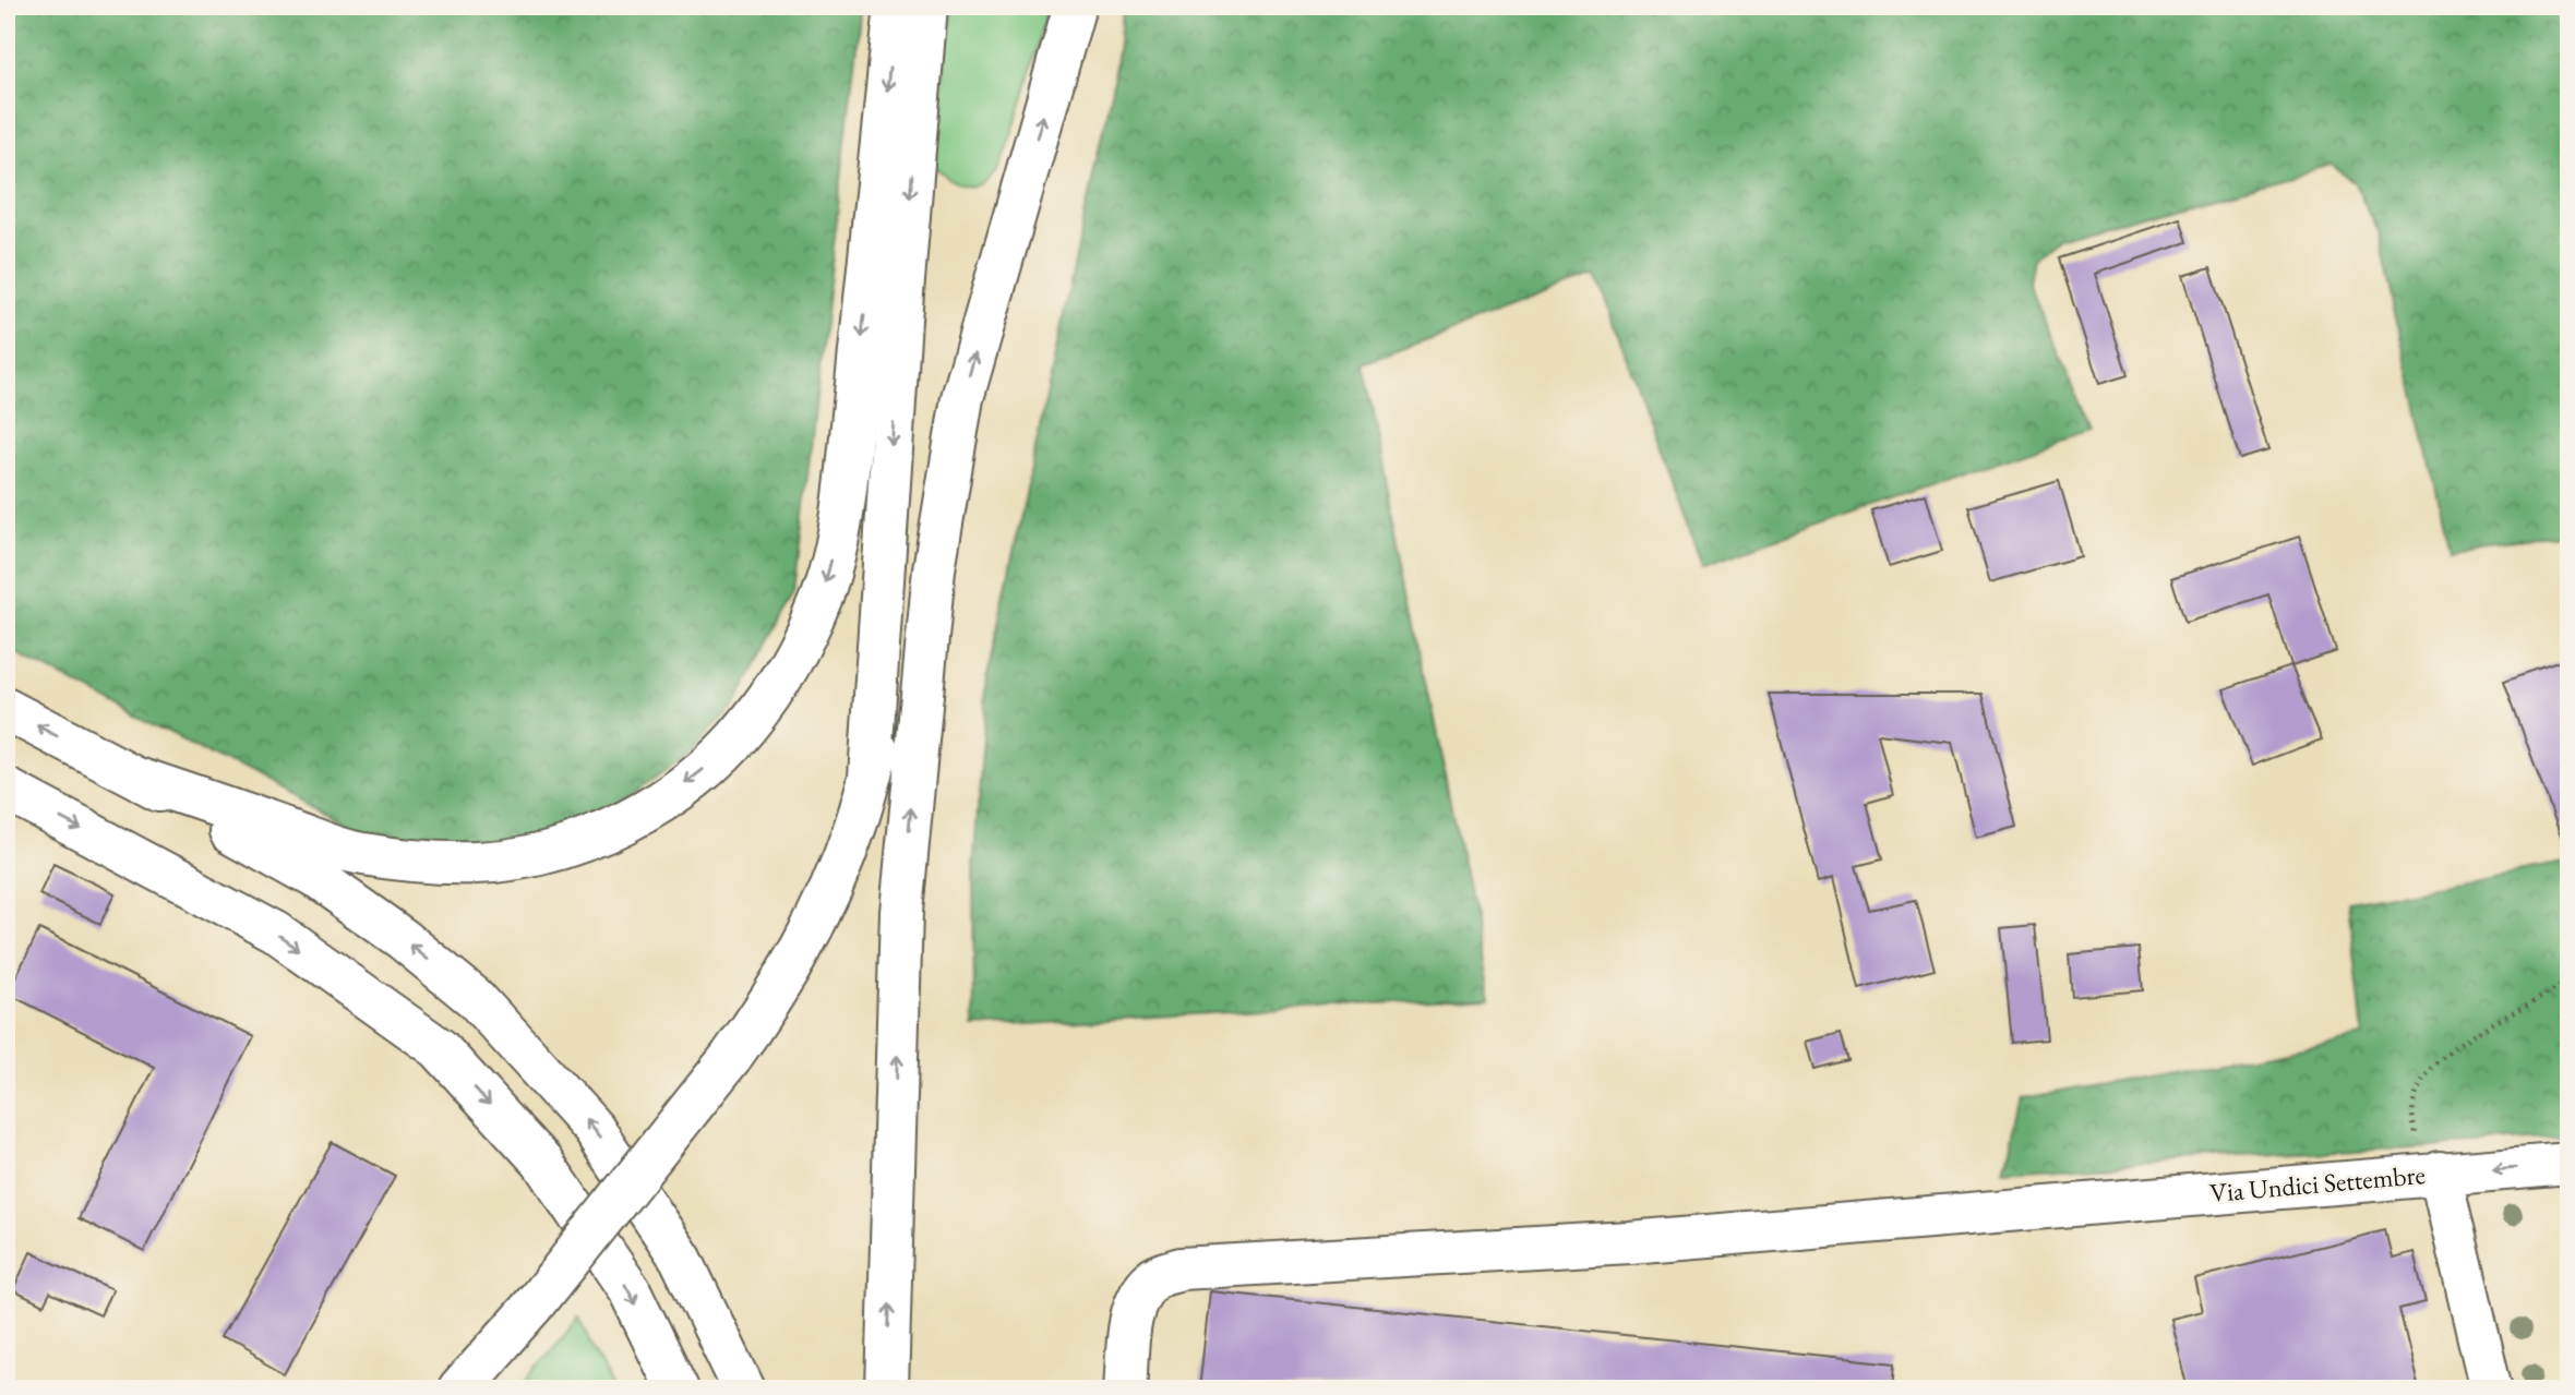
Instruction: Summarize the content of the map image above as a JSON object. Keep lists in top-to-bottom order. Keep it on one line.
{"streets":{"main road":["Via Undici Settembre"]}}
